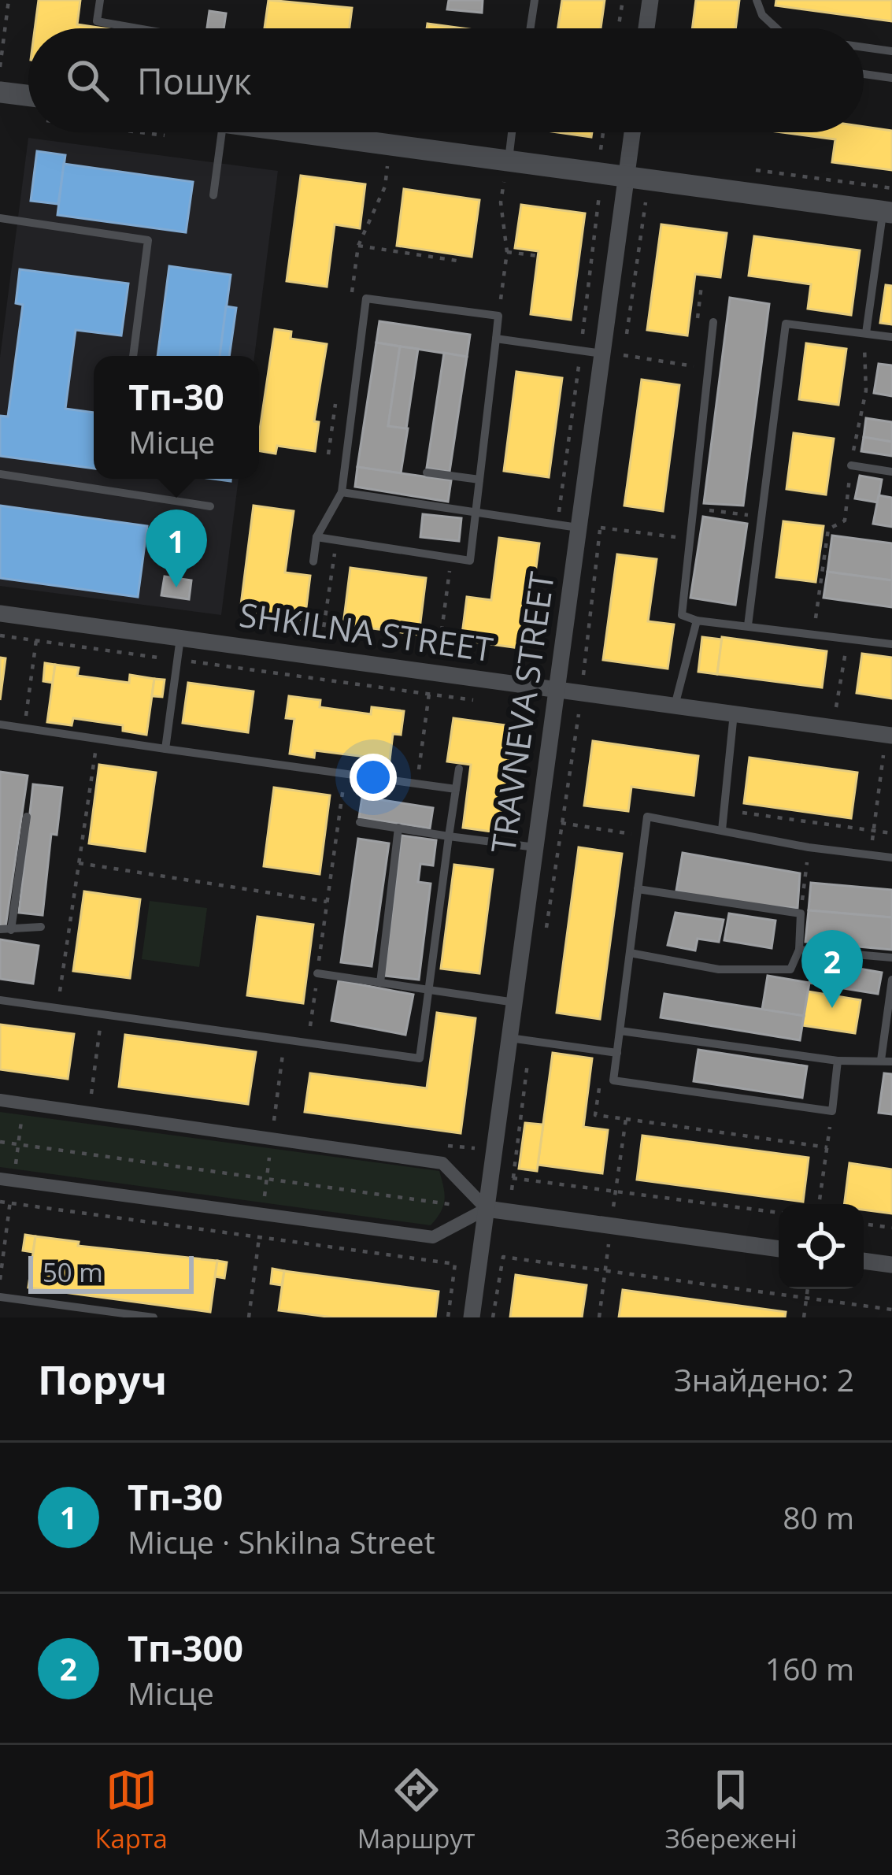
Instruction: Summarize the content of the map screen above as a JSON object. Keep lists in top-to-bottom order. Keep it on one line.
{"streets":{"street":["SHKILNA STREET","TRAVNEVA STREET"]},"crossings":[["SHKILNA STREET","TRAVNEVA STREET"]],"scale_bar":"50 m","page":{"search":"Пошук","popup":["Тп-30","Місце"],"pins":["1","2"],"scale":"50 m","heading":["Поруч","Знайдено: 2"],"list":[{"mark":"1","name":"Тп-30","note":"Місце · Shkilna Street","value":"80 m"},{"mark":"2","name":"Тп-300","note":"Місце","value":"160 m"}],"nav":["Карта","Маршрут","Збережені"]}}
